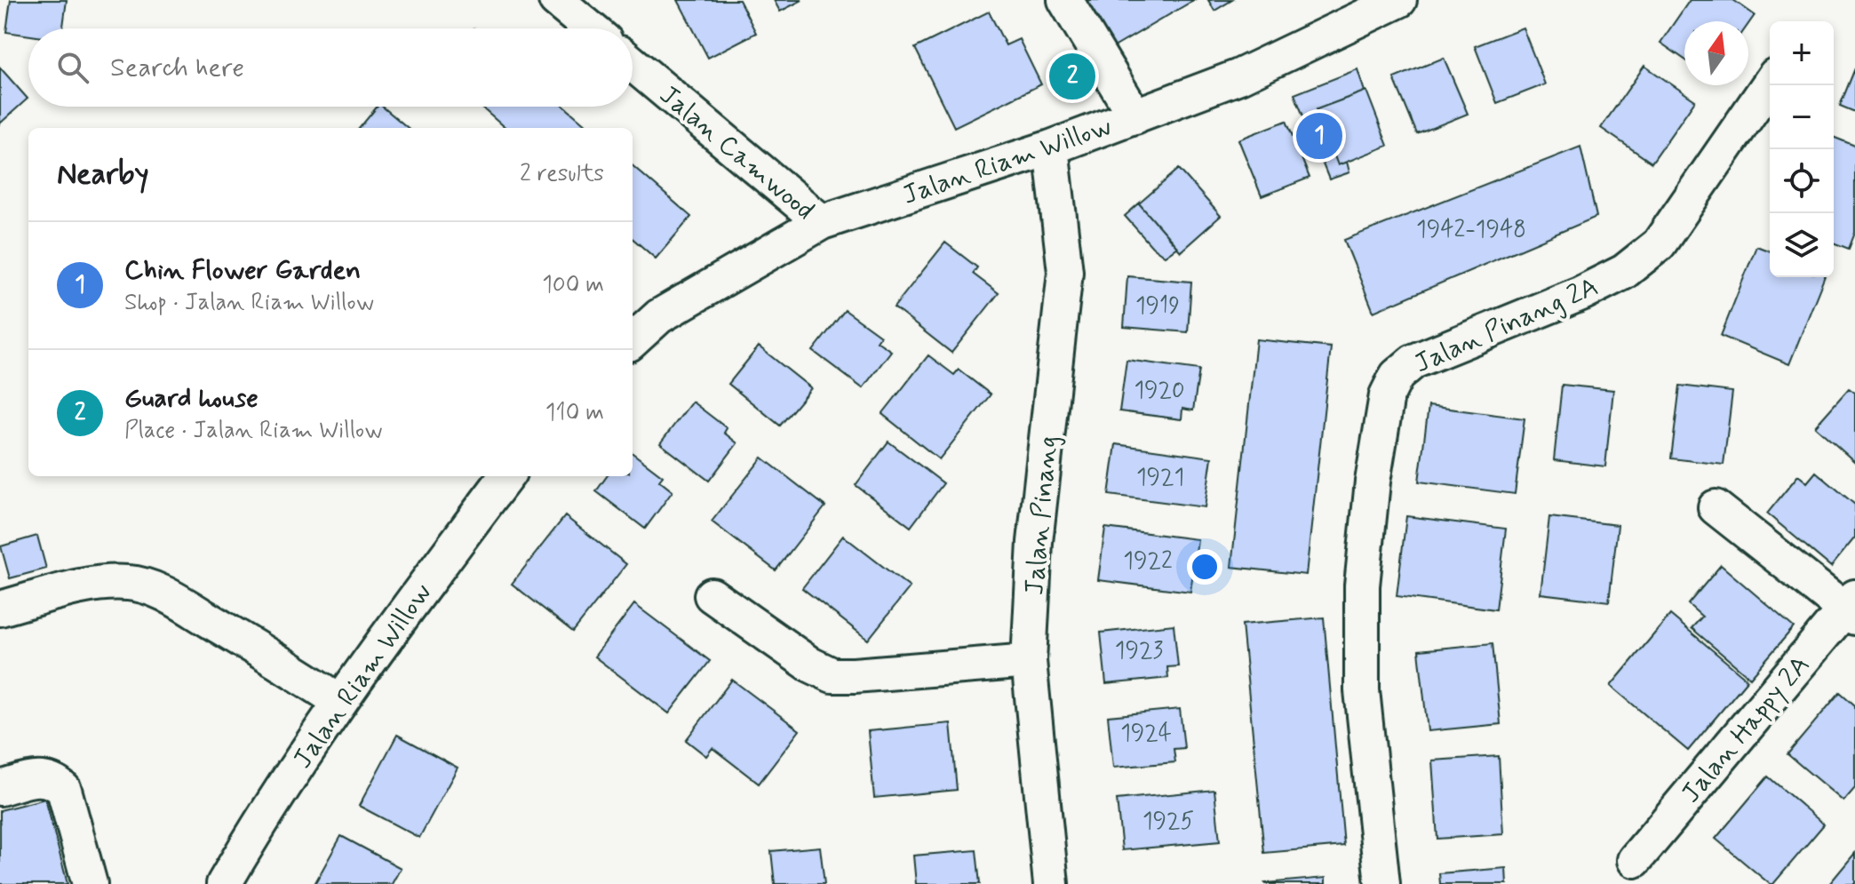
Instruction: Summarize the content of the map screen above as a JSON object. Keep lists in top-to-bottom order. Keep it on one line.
{"streets":{"street":["Jalan Camwood","Jalan Riam Willow","Jalan Pinang 2A","Jalan Pinang","Jalan Happy 2A"]},"crossings":[["Jalan Camwood","Jalan Riam Willow"],["Jalan Riam Willow","Jalan Pinang"]],"house_numbers":["1942-1948","1919","1920","1921","1922","1923","1924","1925"],"north":"top","page":{"map_buttons":["+","−"],"search":"Search here","pins":["2","1"],"heading":["Nearby","2 results"],"list":[{"mark":"1","name":"Chin Flower Garden","note":"Shop · Jalan Riam Willow","value":"100 m"},{"mark":"2","name":"Guard house","note":"Place · Jalan Riam Willow","value":"110 m"}]}}
